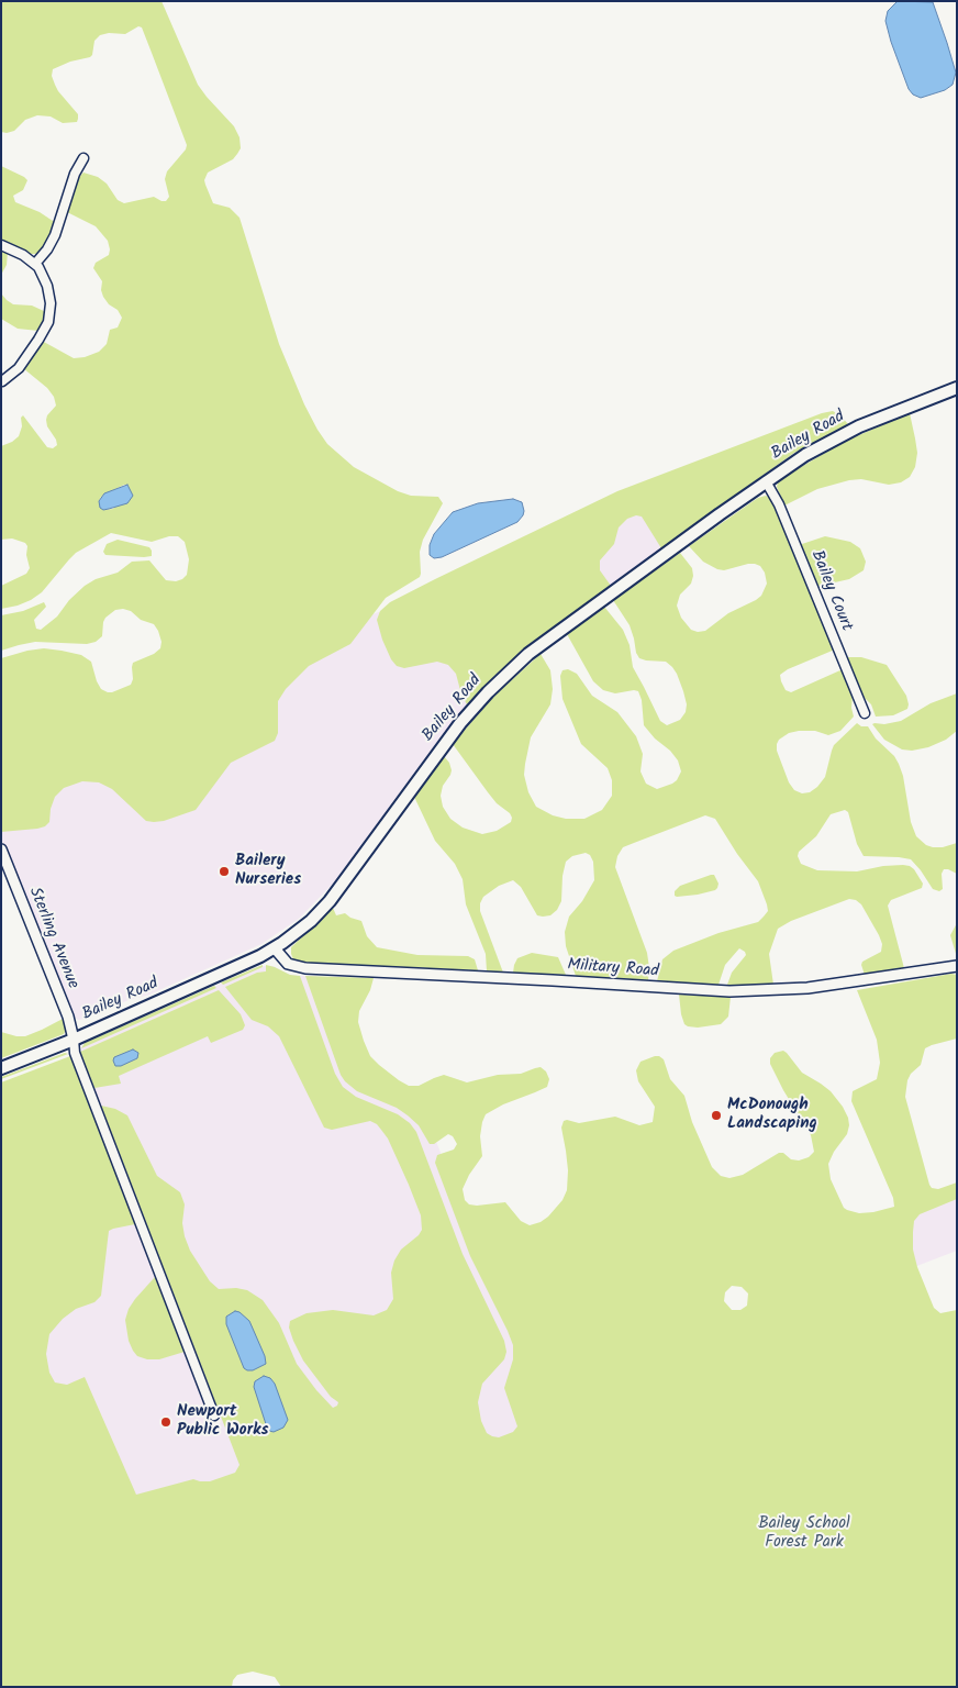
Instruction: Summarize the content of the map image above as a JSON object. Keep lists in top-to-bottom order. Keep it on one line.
{"streets":{"main road":["Bailey Road"],"street":["Bailey Court","Sterling Avenue","Military Road"]},"crossings":[["Bailey Road","Bailey Court"],["Bailey Road","Sterling Avenue"],["Bailey Road","Military Road"]],"parks":["Bailey School Forest Park"],"places":["Bailery Nurseries","McDonough Landscaping","Newport Public Works"]}
